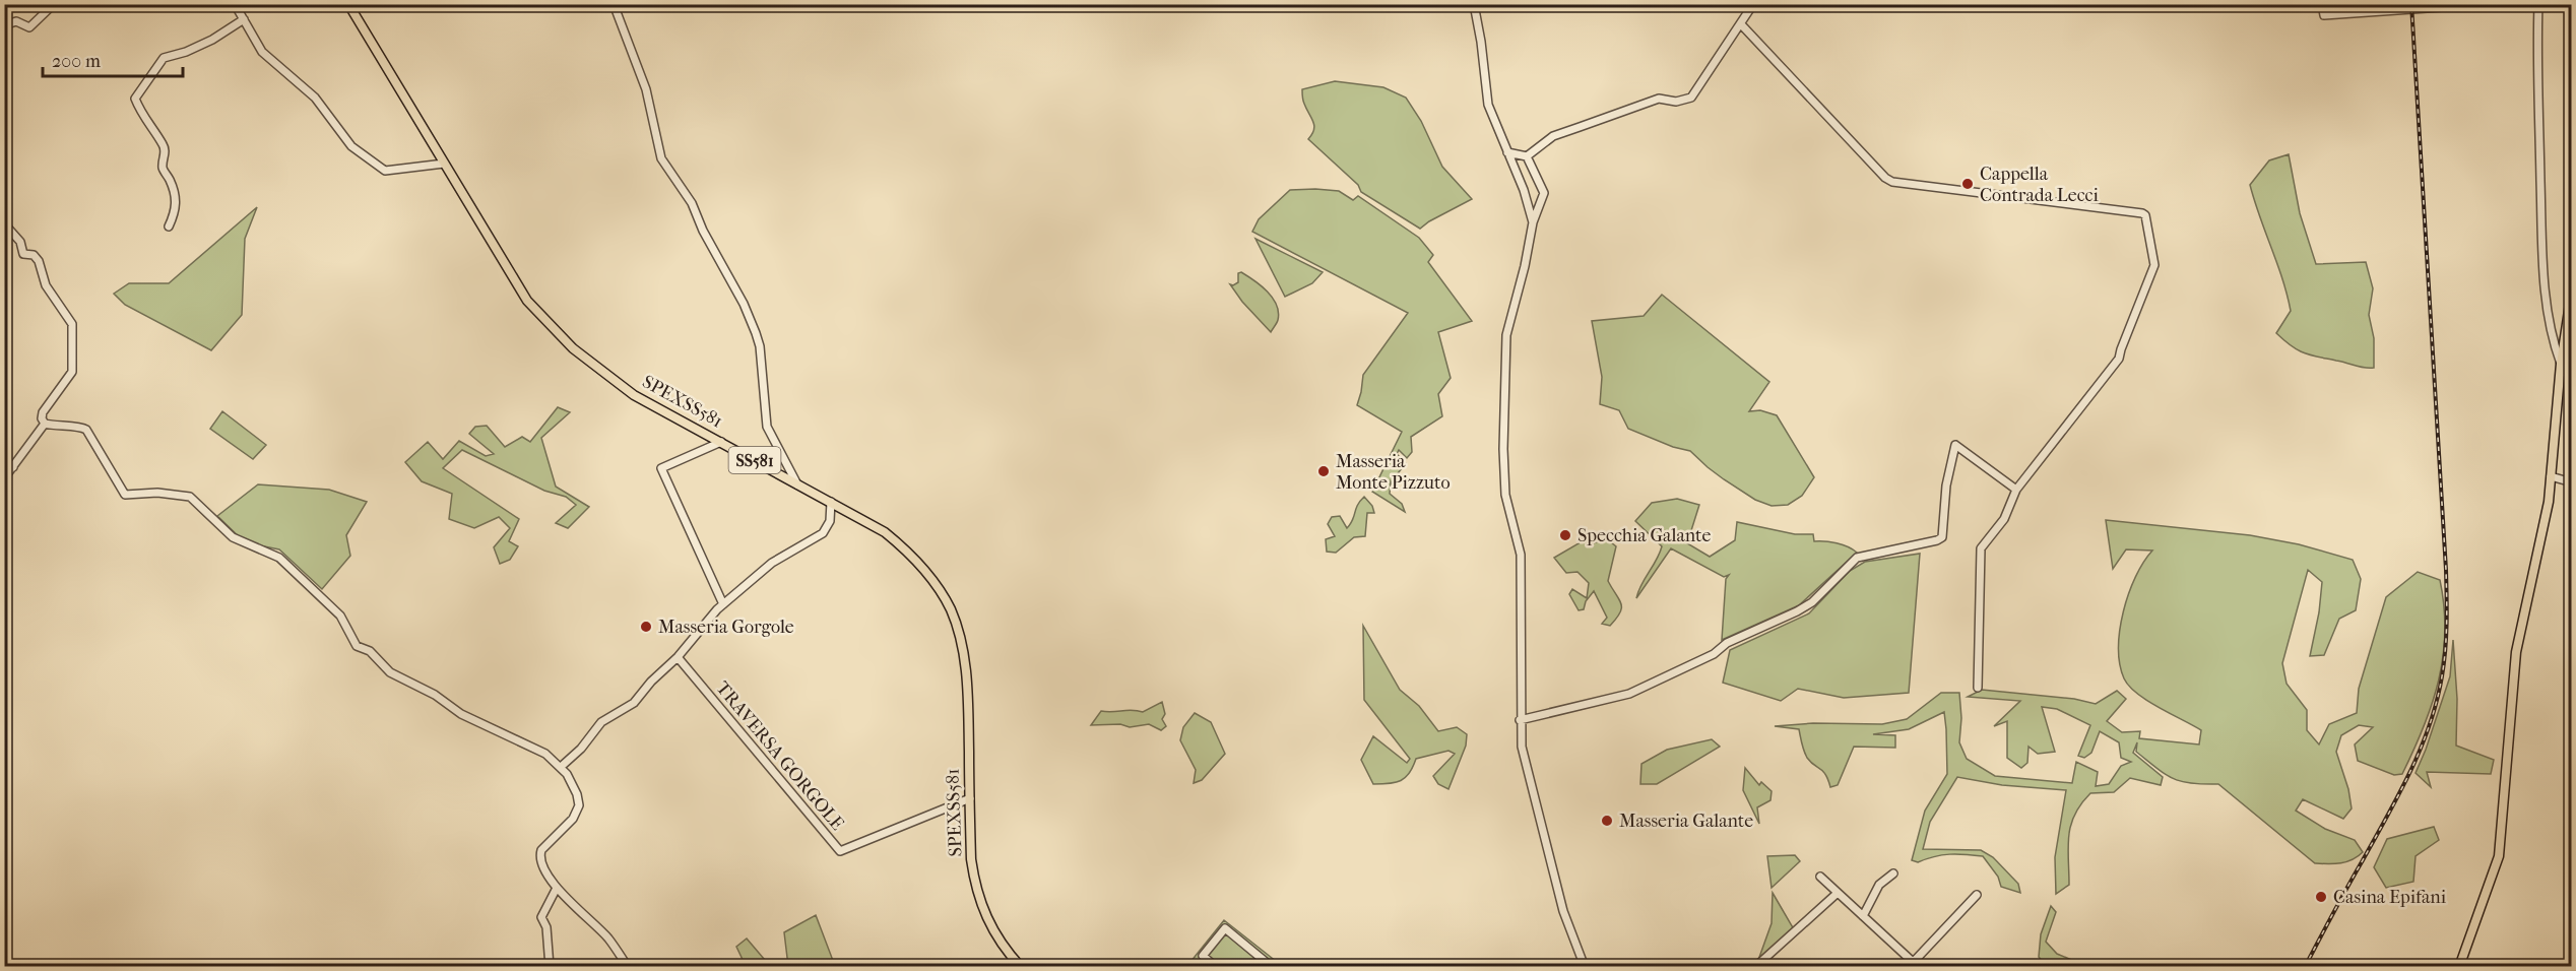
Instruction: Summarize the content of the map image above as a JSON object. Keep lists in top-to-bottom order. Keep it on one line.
{"streets":{"main road":["SPEXSS581","SS581"],"street":["TRAVERSA GORGOLE"]},"crossings":[["SPEXSS581","TRAVERSA GORGOLE"]],"places":["Cappella Contrada Lecci","Masseria Monte Pizzuto","Specchia Galante","Masseria Gorgole","Masseria Galante","Casina Epifani"],"scale_bar":"200 m"}
